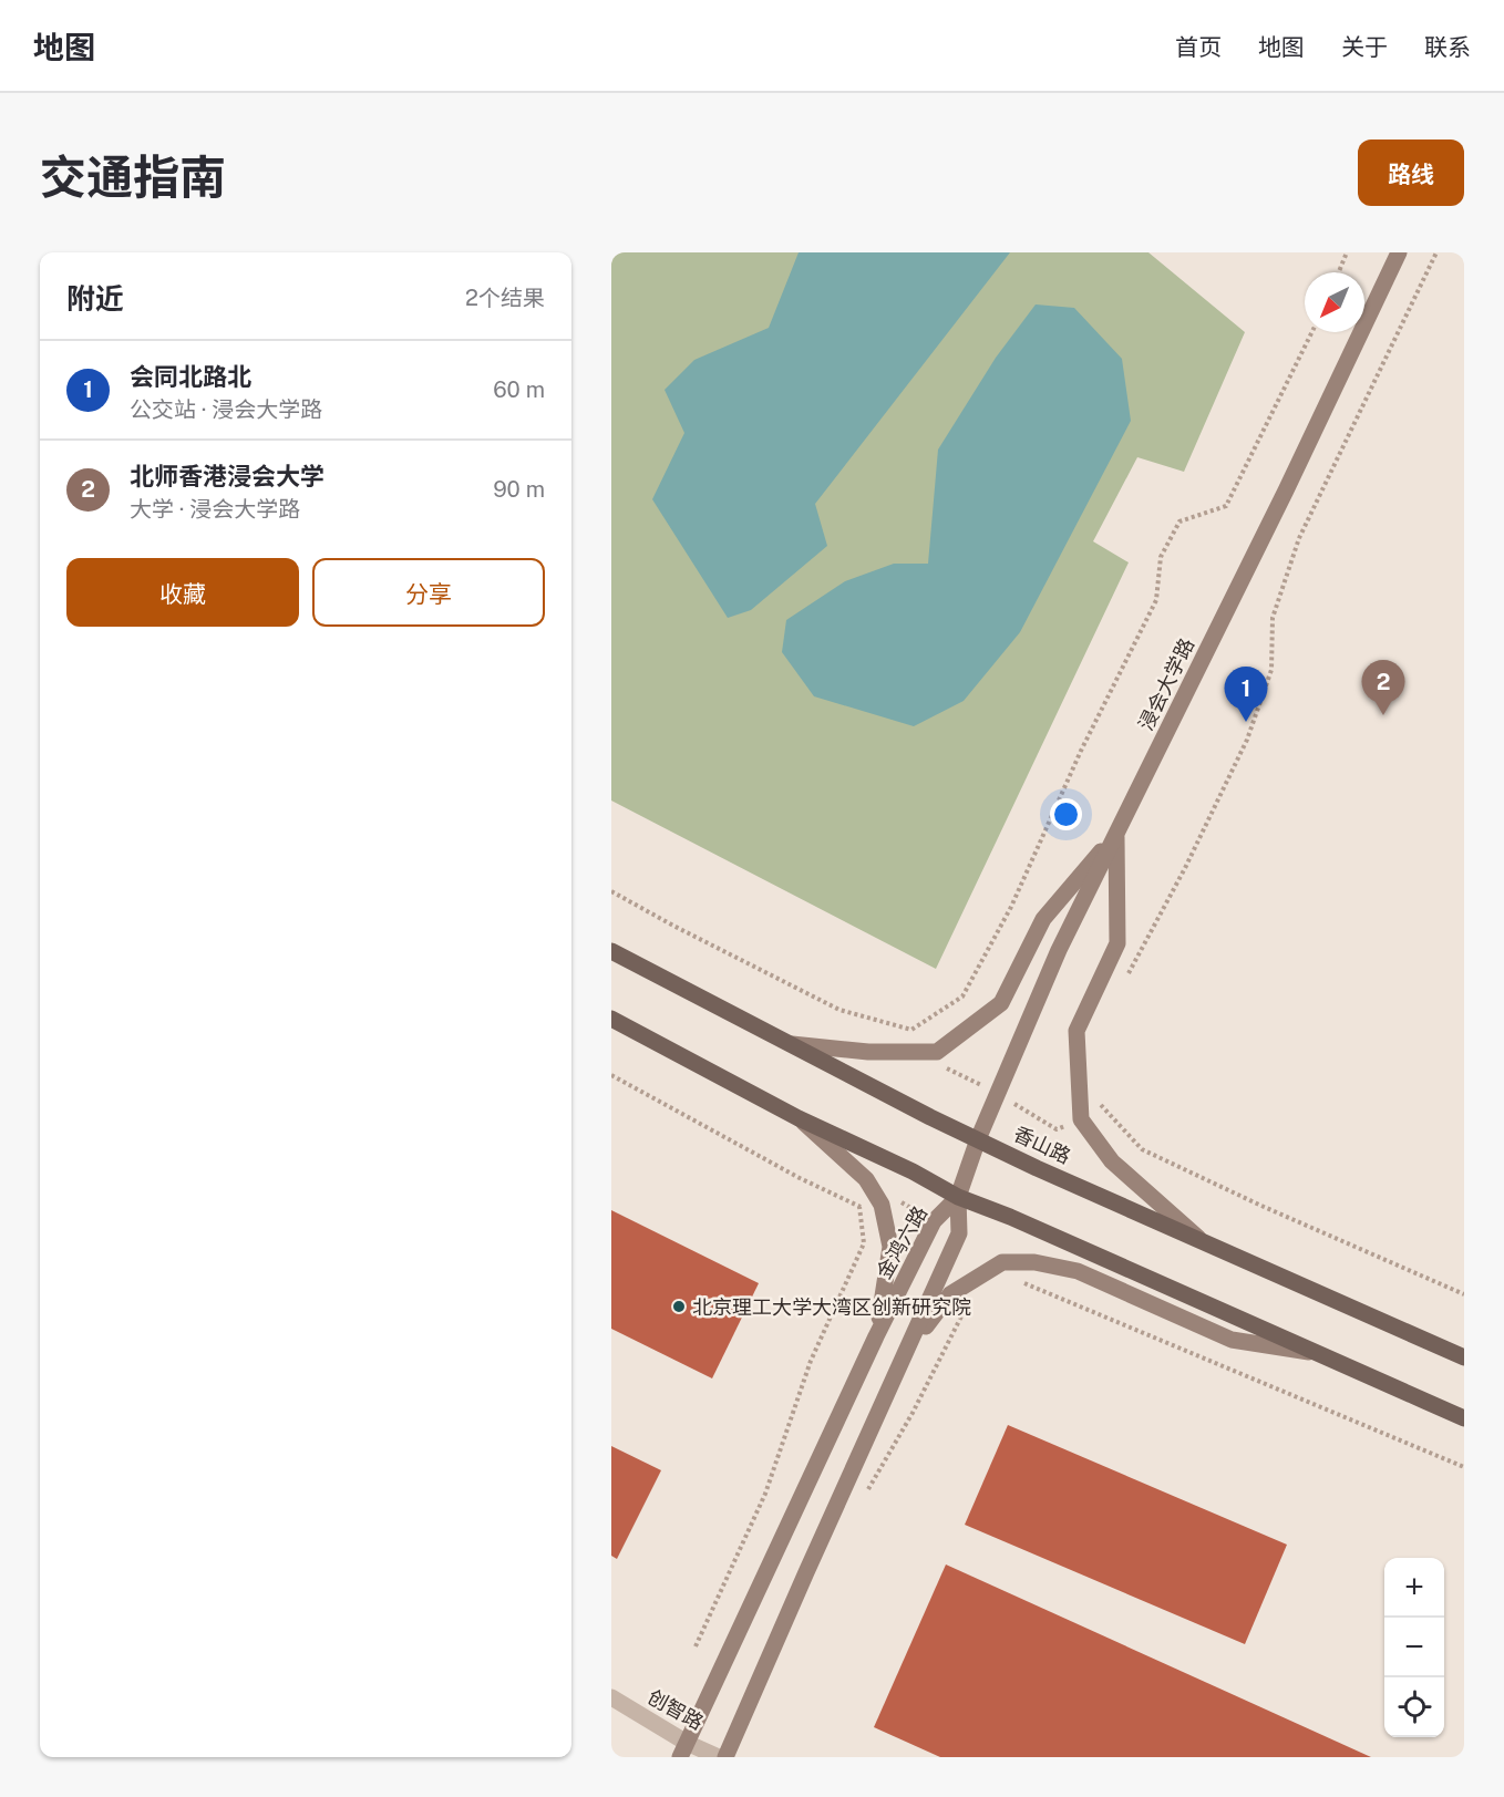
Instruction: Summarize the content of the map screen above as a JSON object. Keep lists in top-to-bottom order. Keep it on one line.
{"streets":{"main road":["香山路"],"street":["浸会大学路","金鸿六路","创智路"]},"crossings":[["浸会大学路","香山路"],["浸会大学路","金鸿六路"],["金鸿六路","创智路"]],"places":["北京理工大学大湾区创新研究院"],"north":"bottom left","page":{"header":"地图","nav":["首页","地图","关于","联系"],"title":"交通指南","buttons":["路线",["收藏","分享"]],"heading":["附近","2个结果"],"list":[{"mark":"1","name":"会同北路北","note":"公交站 · 浸会大学路","value":"60 m"},{"mark":"2","name":"北师香港浸会大学","note":"大学 · 浸会大学路","value":"90 m"}],"pins":["2","1"],"map_buttons":["+","−"]}}
